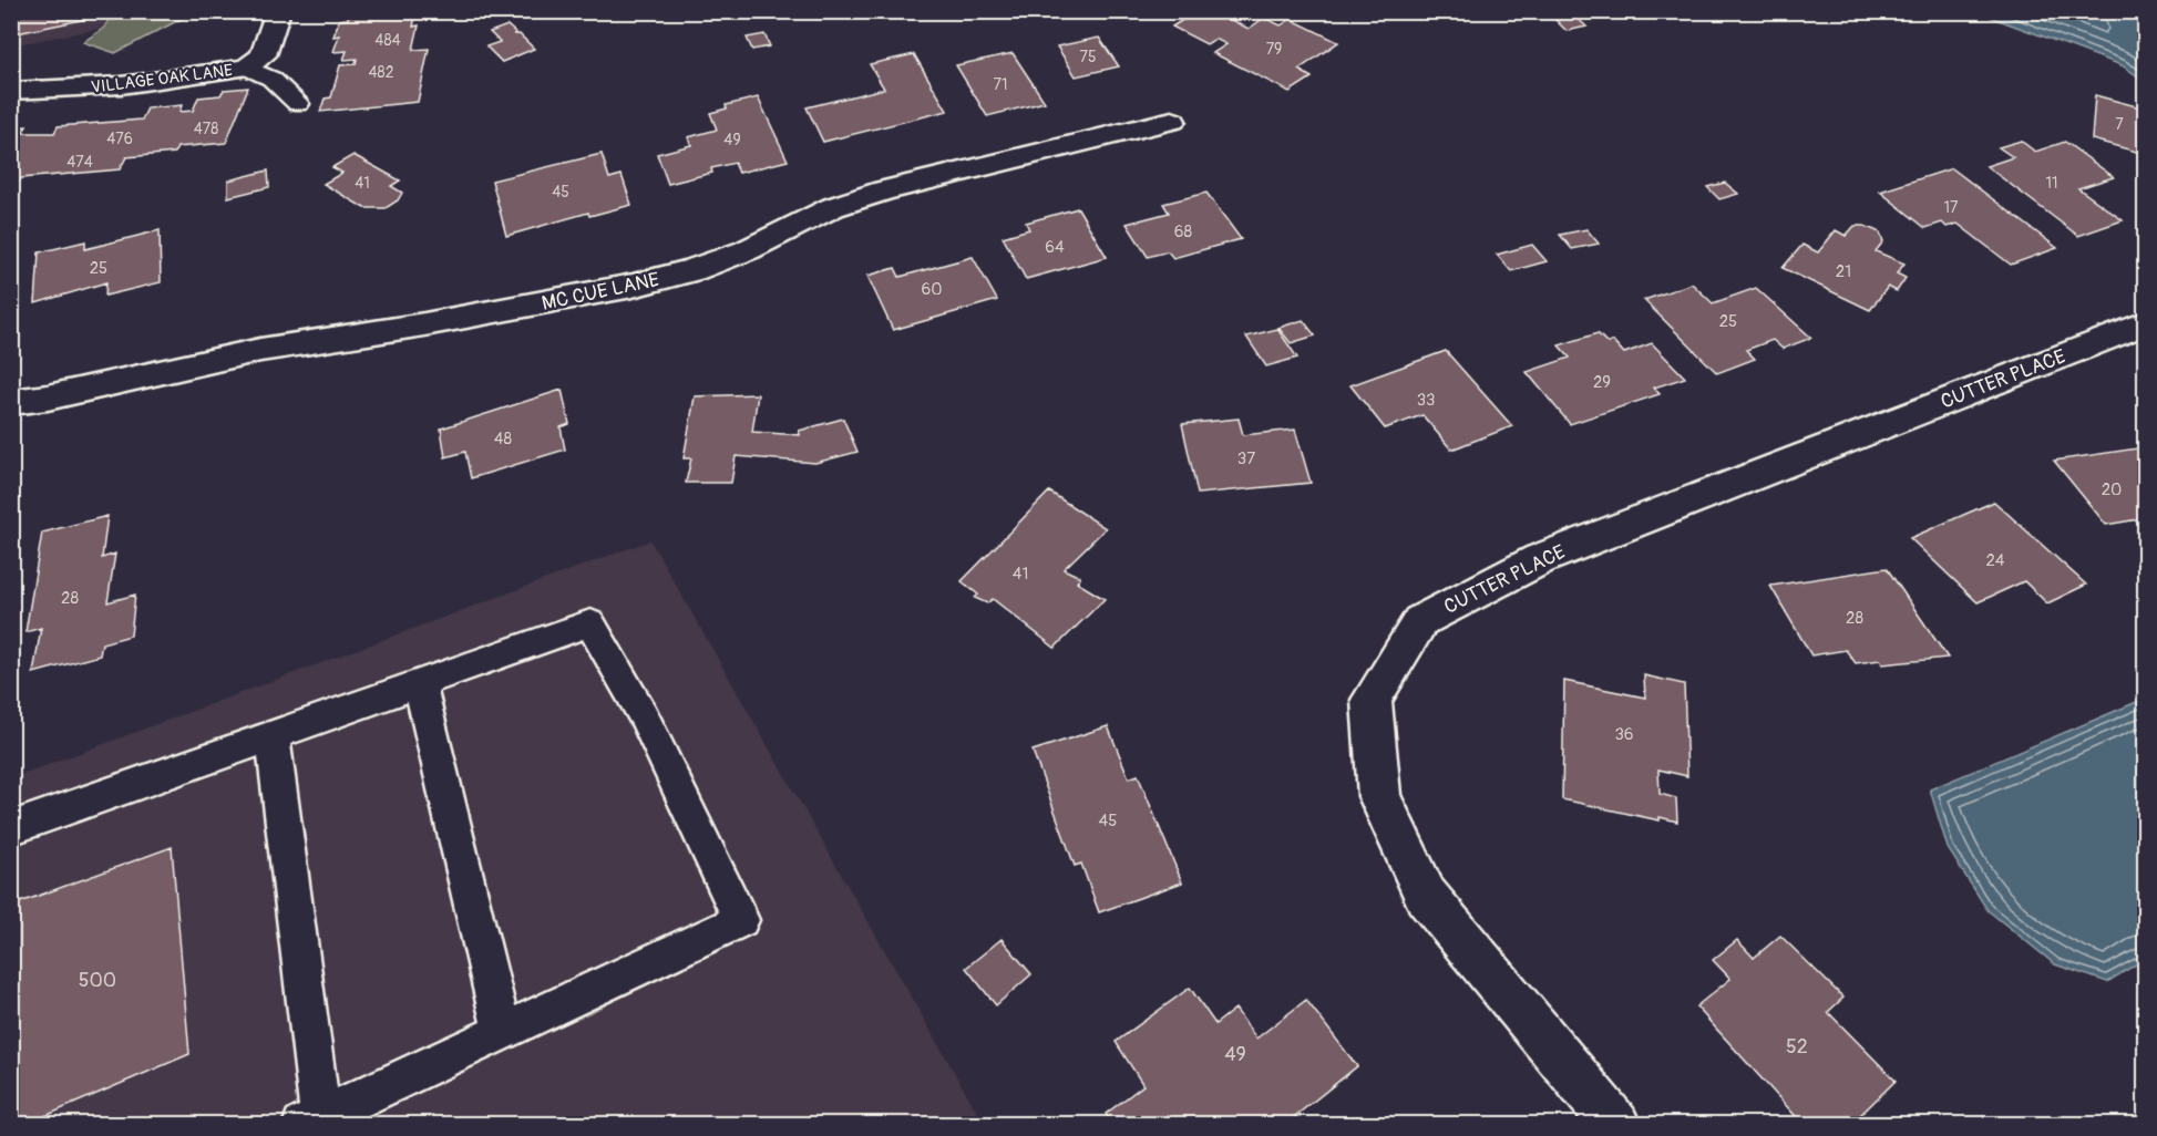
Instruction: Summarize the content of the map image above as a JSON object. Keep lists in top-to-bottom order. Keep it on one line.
{"streets":{"street":["VILLAGE OAK LANE","MC CUE LANE","CUTTER PLACE"]},"house_numbers":["484","79","75","482","71","7","478","476","49","474","41","11","45","17","68","64","25","21","60","25","29","33","48","37","20","24","41","28","28","36","45","500","52","49"]}
